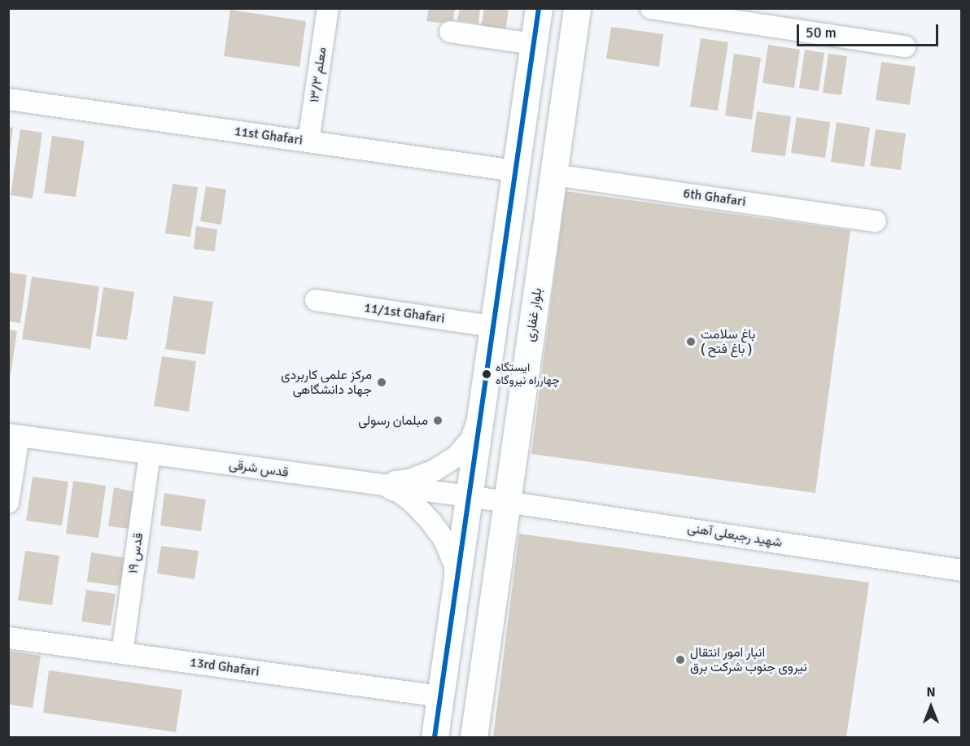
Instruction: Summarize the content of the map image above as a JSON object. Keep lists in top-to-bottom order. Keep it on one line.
{"streets":{"main road":["بلوار غفاری"],"street":["معلم ۱۳/۳","11st Ghafari","6th Ghafari","11/1st Ghafari","قدس شرقی","شهید رجبعلی آهنی","قدس ۱۹","13rd Ghafari"]},"crossings":[["معلم ۱۳/۳","11st Ghafari"],["6th Ghafari","بلوار غفاری"],["بلوار غفاری","قدس شرقی"],["بلوار غفاری","شهید رجبعلی آهنی"],["قدس شرقی","شهید رجبعلی آهنی"],["قدس شرقی","قدس ۱۹"],["قدس ۱۹","13rd Ghafari"]],"places":["باغ سلامت ( باغ فتح )","ایستگاه چهارراه نیروگاه","مرکز علمی کاربردی جهاد دانشگاهی","مبلمان رسولی","انبار امور انتقال نیروی جنوب شرکت برق"],"scale_bar":"50 m","north":"top"}
